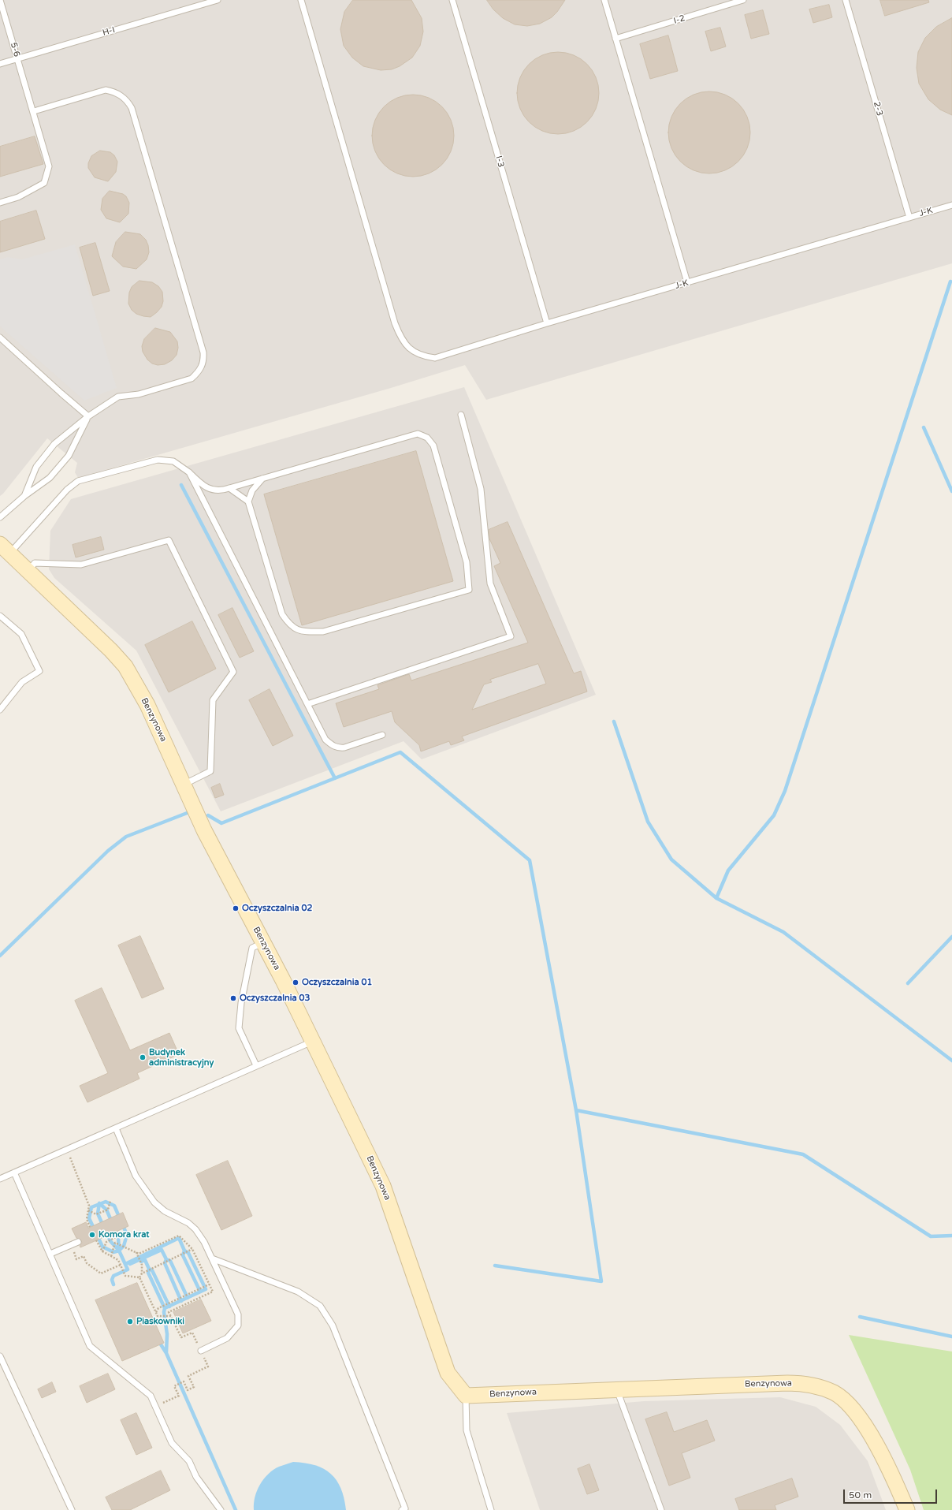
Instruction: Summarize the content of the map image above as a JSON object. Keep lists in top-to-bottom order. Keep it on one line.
{"streets":{"street":["Benzynowa"],"lane":["I-2","H-I","5-6","2-3","I-3","J-K"]},"crossings":[["H-I","5-6"],["2-3","J-K"],["I-3","J-K"]],"places":["Oczyszczalnia 02","Oczyszczalnia 01","Oczyszczalnia 03","Budynek administracyjny","Komora krat","Piaskowniki"],"scale_bar":"50 m"}
